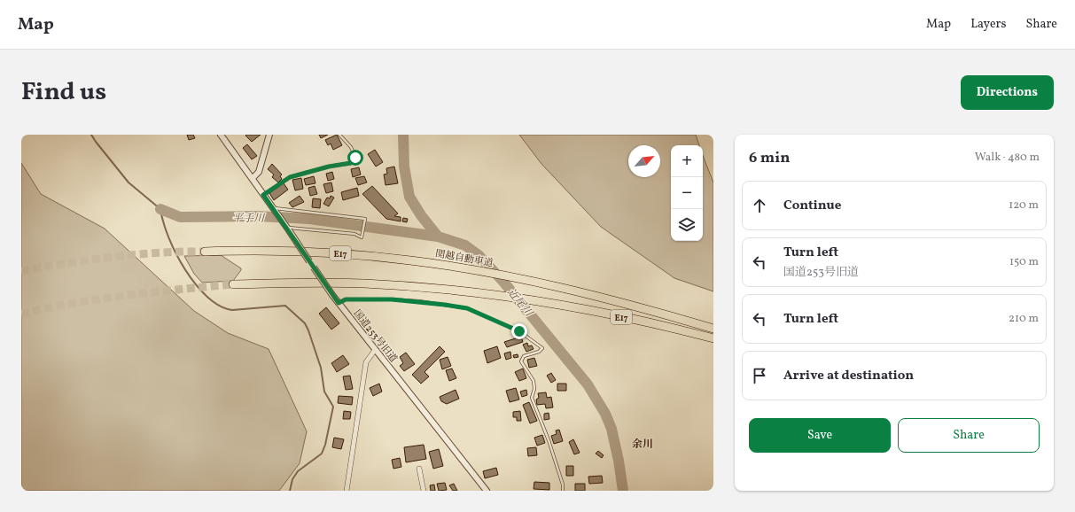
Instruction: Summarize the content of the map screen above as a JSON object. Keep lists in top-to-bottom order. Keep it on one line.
{"streets":{"highway":["E17","関越自動車道"],"street":["国道253号旧道"]},"districts":["余川"],"water":["平手川","近尾川"],"north":"top right","page":{"header":"Map","nav":["Map","Layers","Share"],"title":"Find us","buttons":["Directions",["Save","Share"]],"heading":["6 min","Walk · 480 m"],"map_buttons":["+","−"],"list":[["Continue","120 m"],["Turn left","国道253号旧道","150 m"],["Turn left","210 m"],"Arrive at destination"]}}
